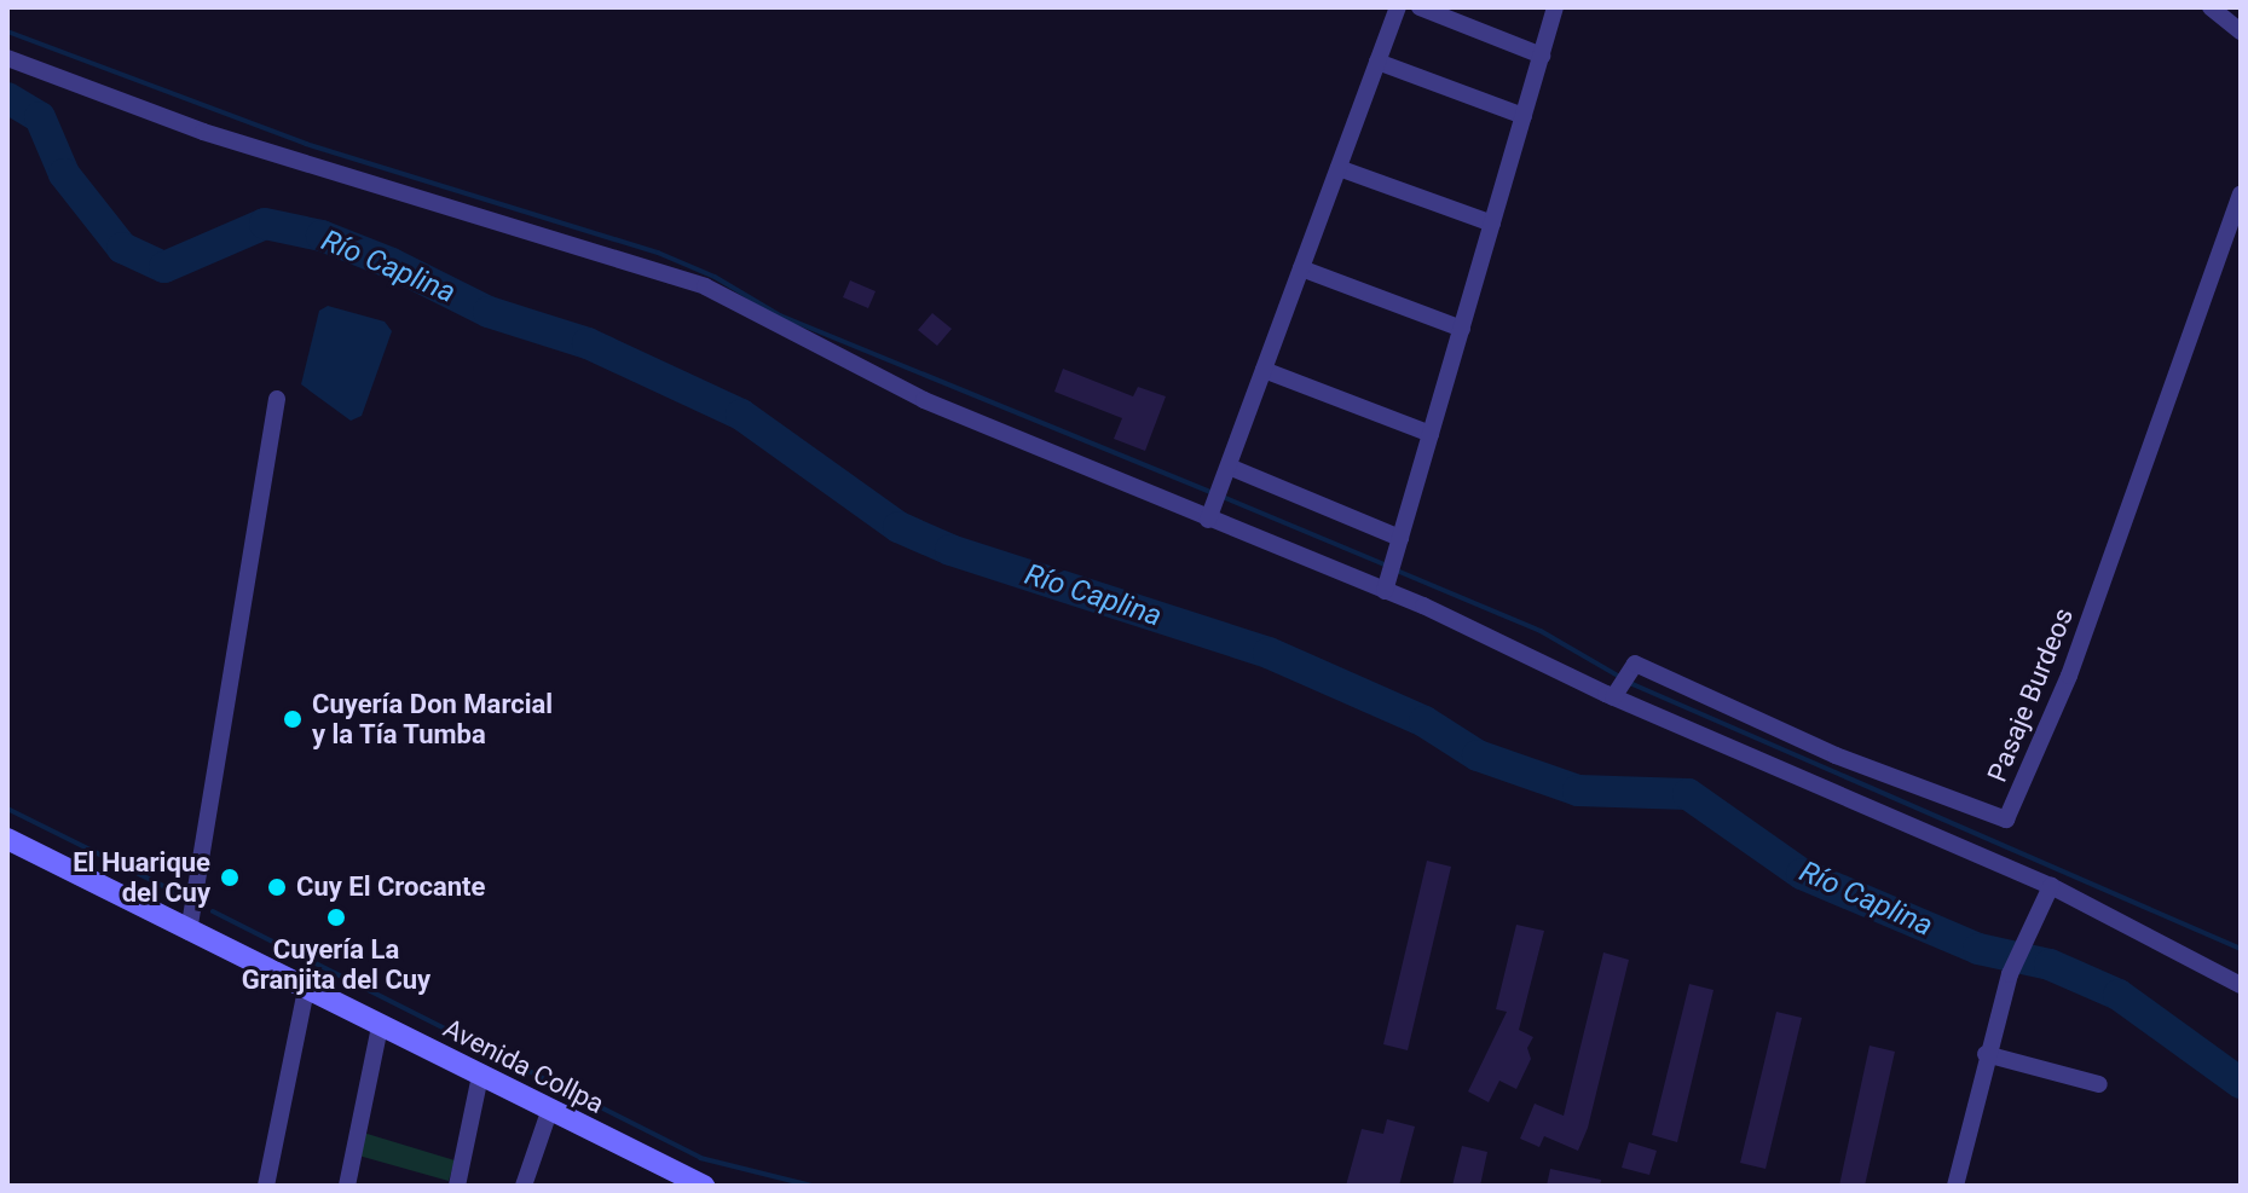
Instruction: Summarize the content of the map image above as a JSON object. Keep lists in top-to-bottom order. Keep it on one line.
{"streets":{"main road":["Avenida Collpa"],"street":["Pasaje Burdeos"]},"water":["Río Caplina"],"places":["Cuyería Don Marcial y la Tía Tumba","El Huarique del Cuy","Cuy El Crocante","Cuyería La Granjita del Cuy"]}
